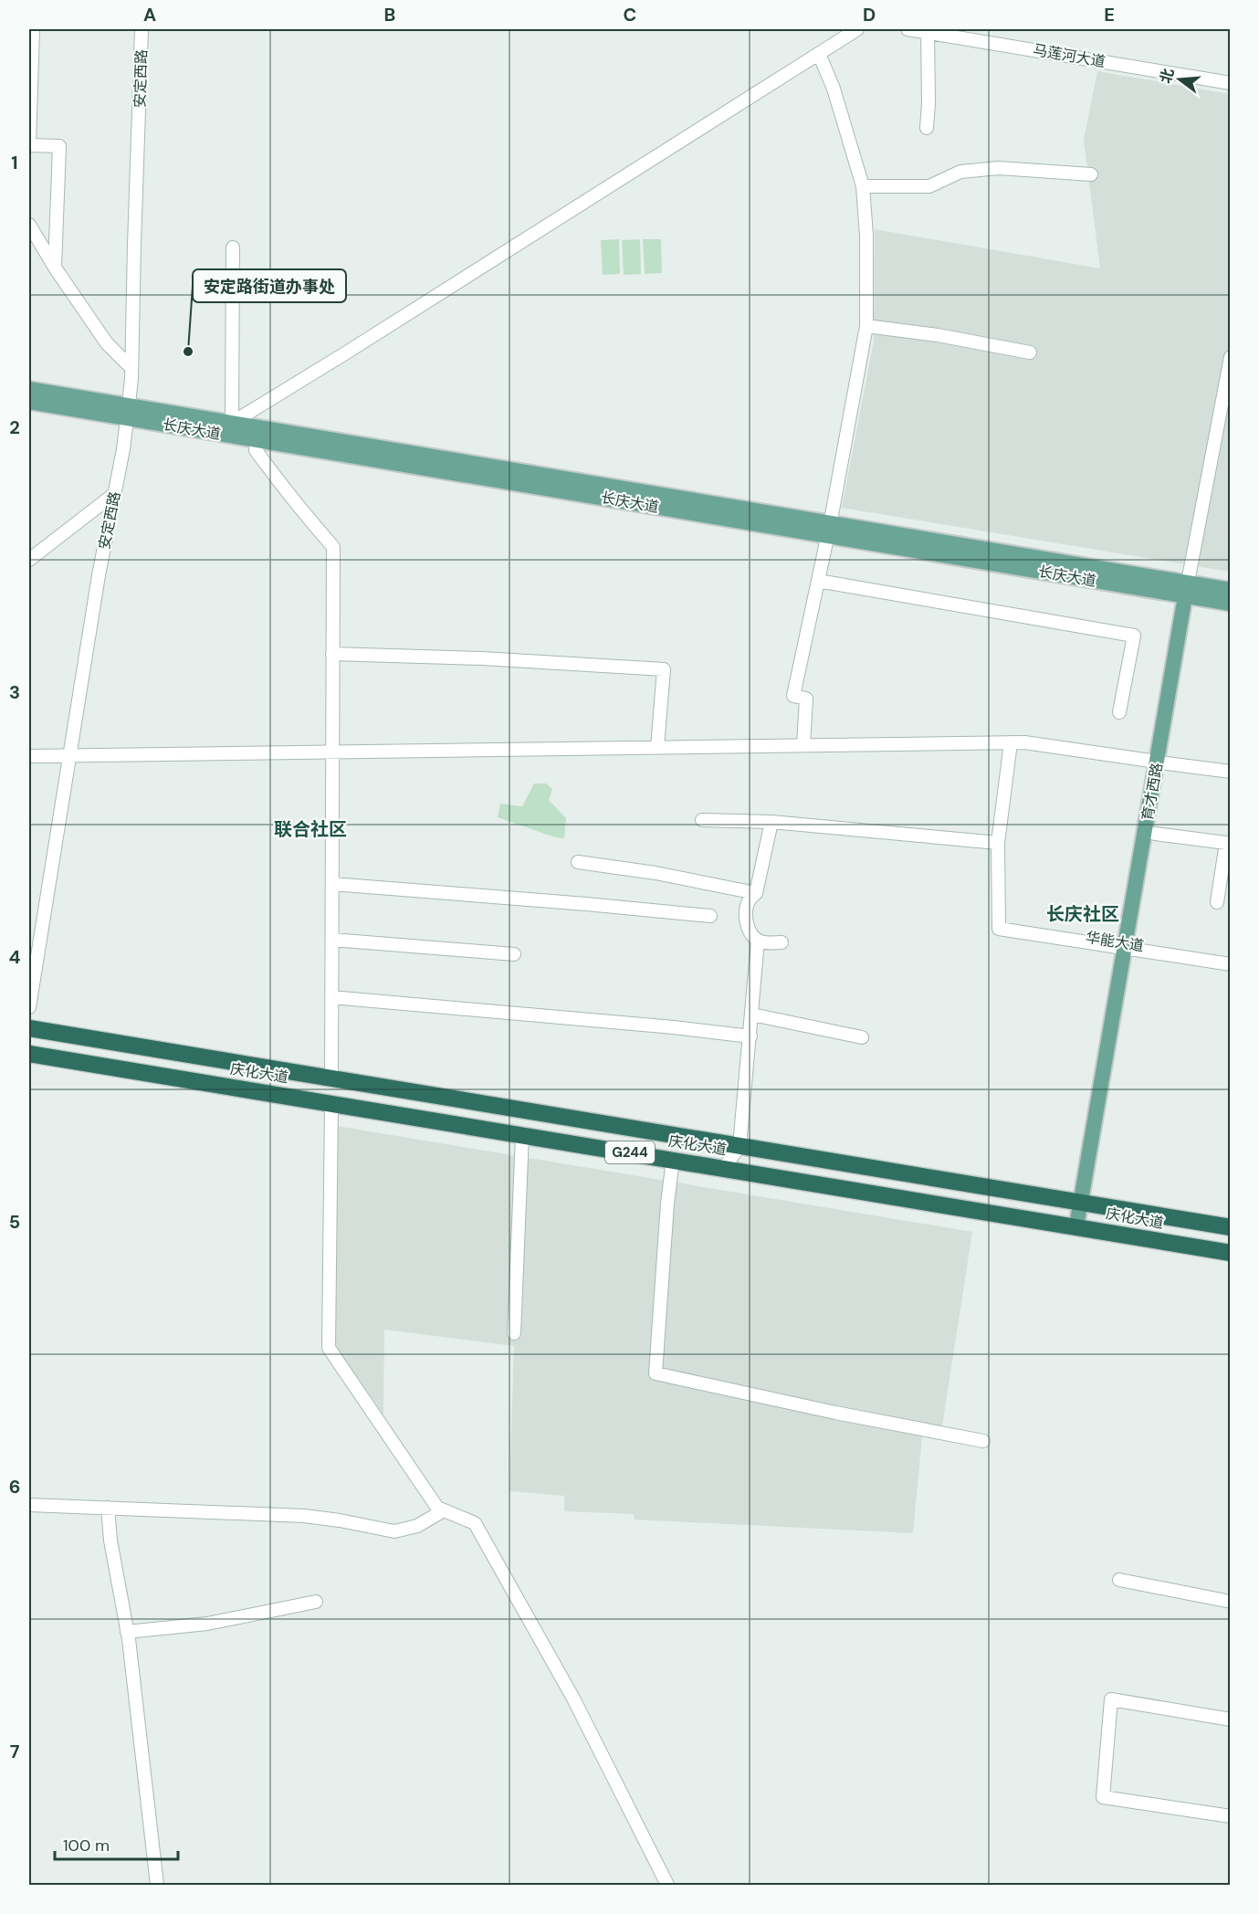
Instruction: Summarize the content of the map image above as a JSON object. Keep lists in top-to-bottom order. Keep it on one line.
{"streets":{"highway":["庆化大道","G244"],"main road":["长庆大道","育才西路"],"street":["马莲河大道","安定西路","华能大道"]},"crossings":[["安定西路","长庆大道"],["长庆大道","育才西路"],["育才西路","华能大道"],["育才西路","庆化大道"]],"districts":["联合社区","长庆社区"],"places":["安定路街道办事处"],"scale_bar":"100 m","north":"left","grid":{"columns":["A","B","C","D","E"],"rows":["1","2","3","4","5","6","7"]}}
